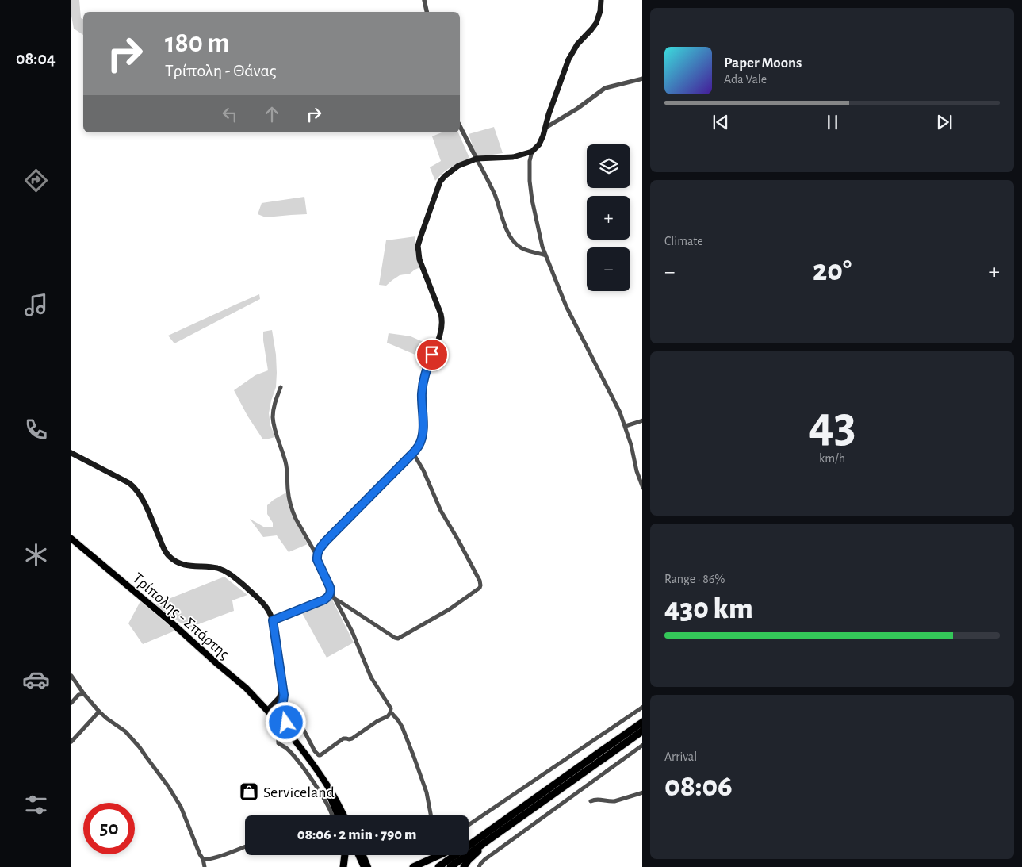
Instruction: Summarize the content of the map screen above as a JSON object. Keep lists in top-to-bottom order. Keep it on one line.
{"streets":{"main road":["Τρίπολης - Σπάρτης"]},"places":{"shop":["Serviceland"]},"page":{"tabs":"08:04","turn":["180 m","Τρίπολη - Θάνας"],"song":["Paper Moons","Ada Vale"],"map_buttons":["+","−"],"tile":["Climate",["43","km/h"],["Range · 86%","430 km"],["Arrival","08:06"]],"heat":["−","20°","+"],"limit":"50","trip":"08:06 · 2 min · 790 m"}}
